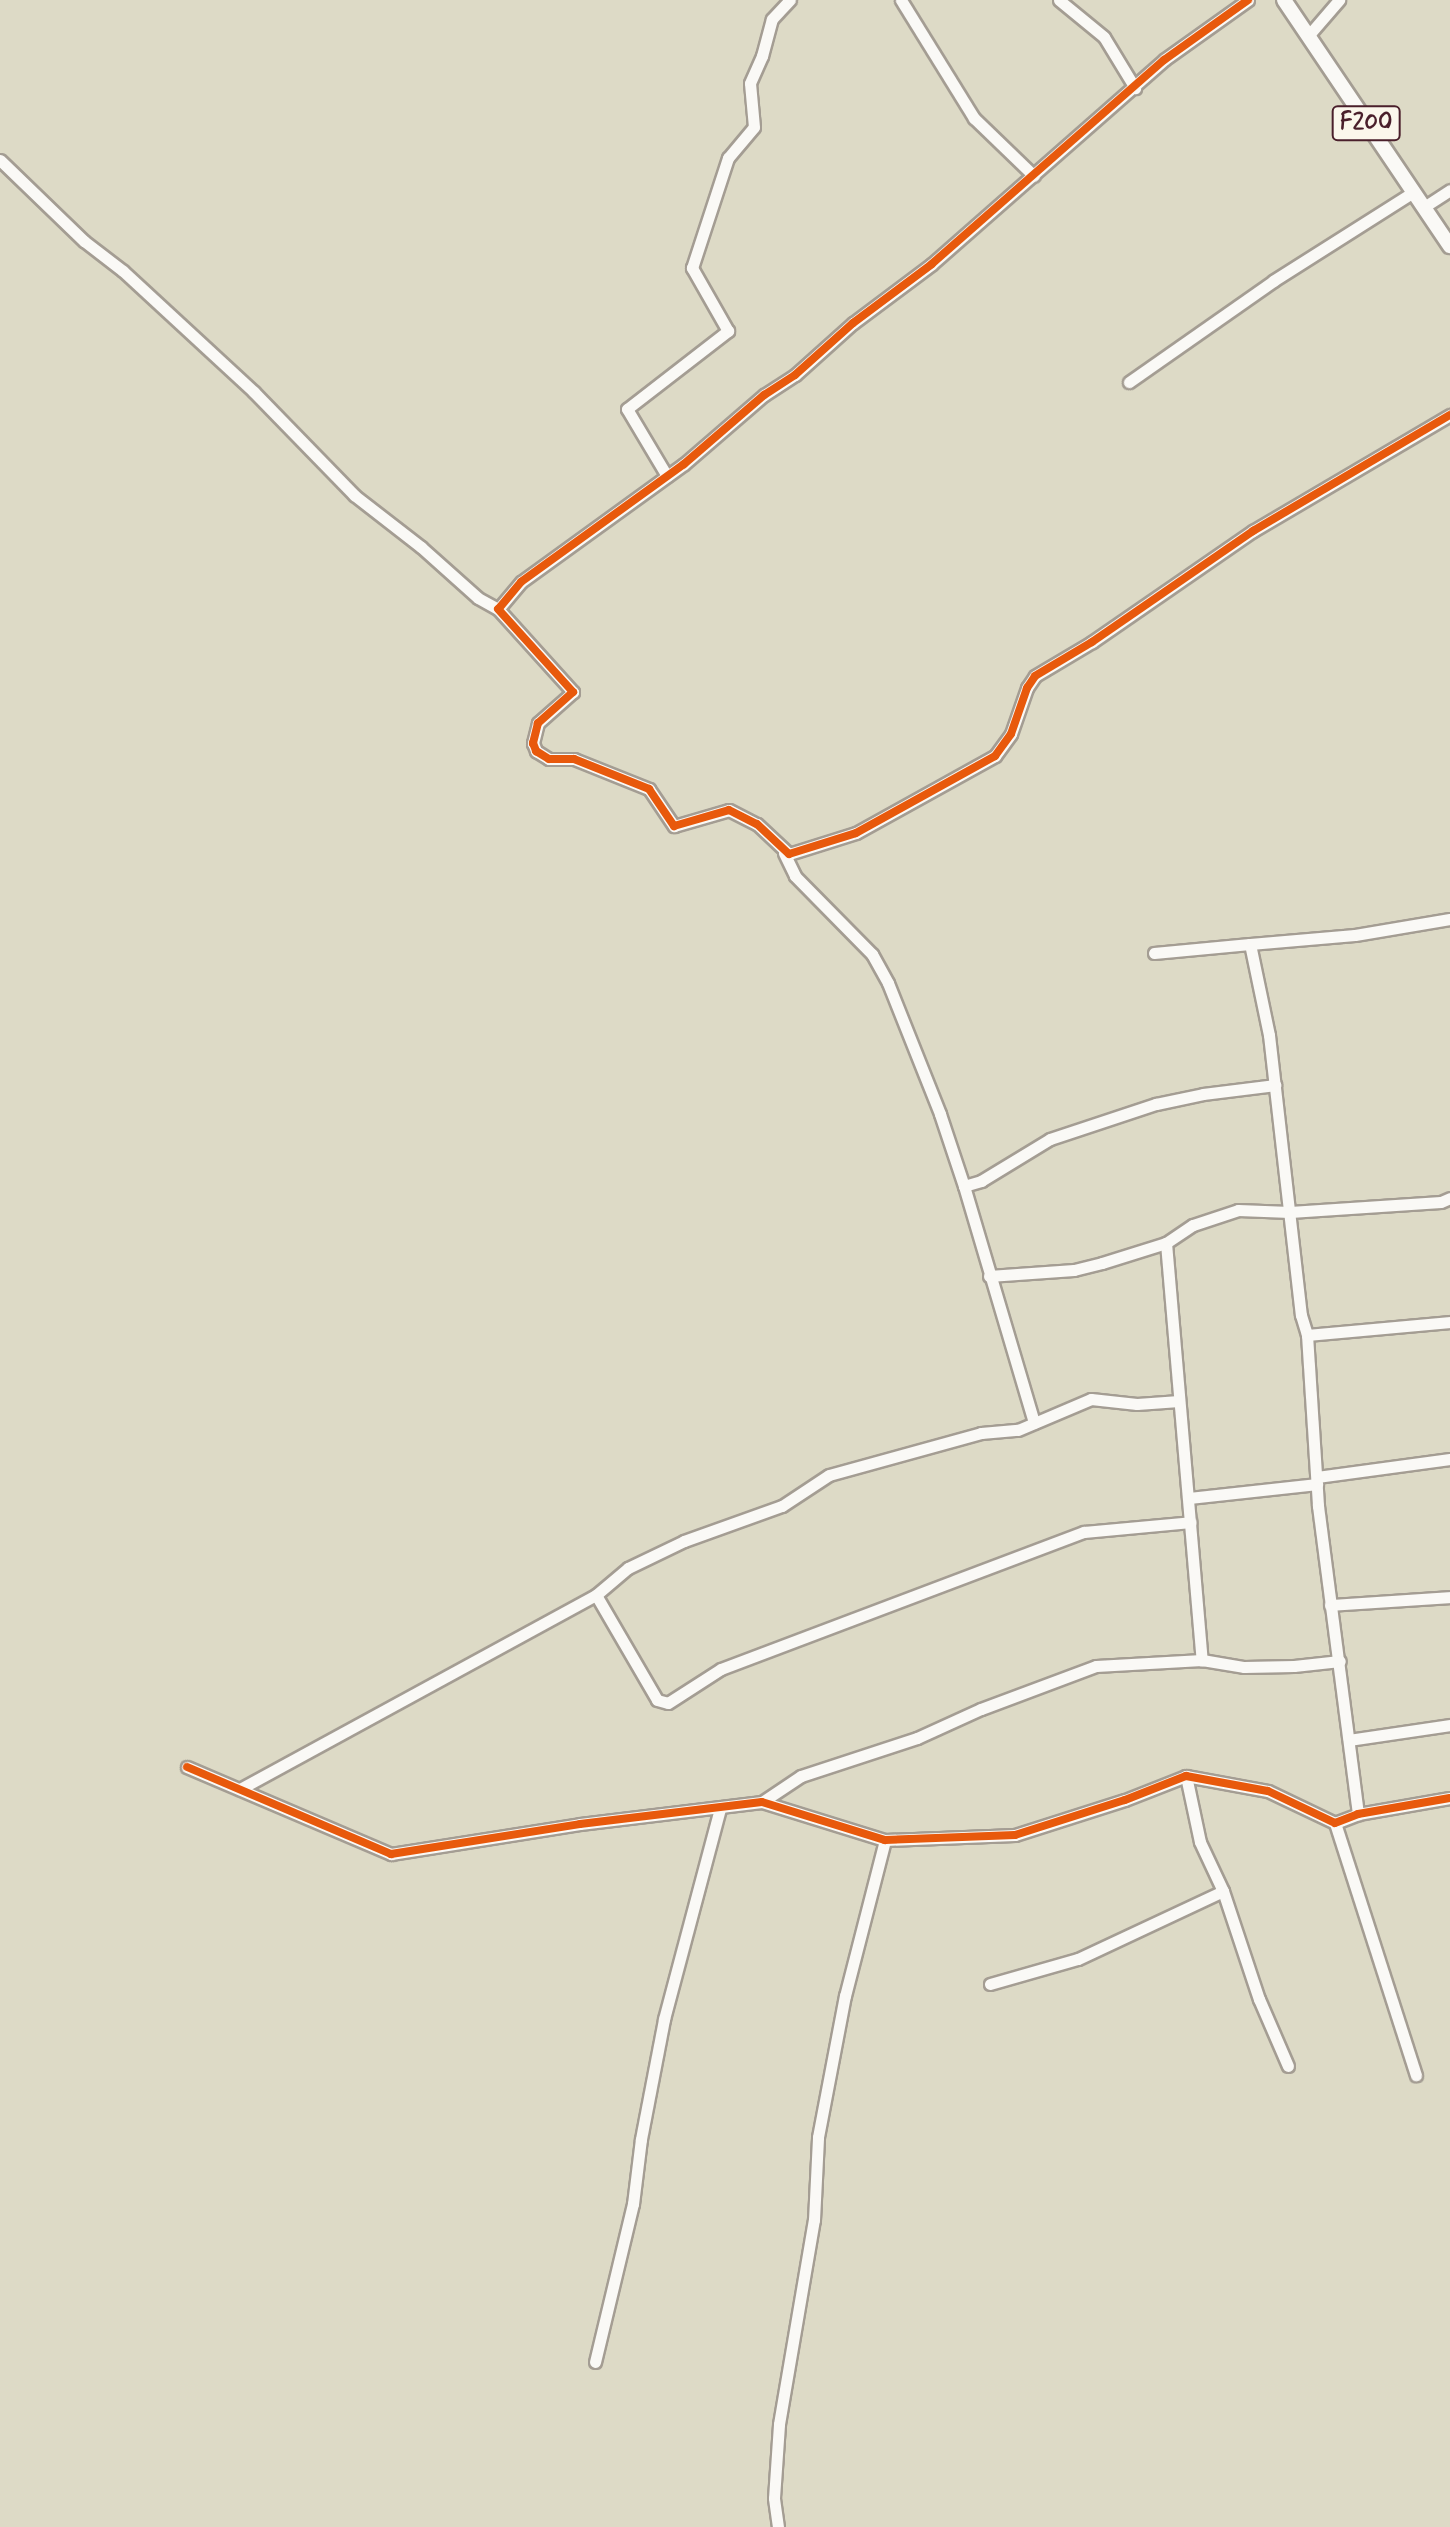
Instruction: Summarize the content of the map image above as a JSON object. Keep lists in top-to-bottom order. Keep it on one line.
{"streets":{"main road":["F200"]}}
